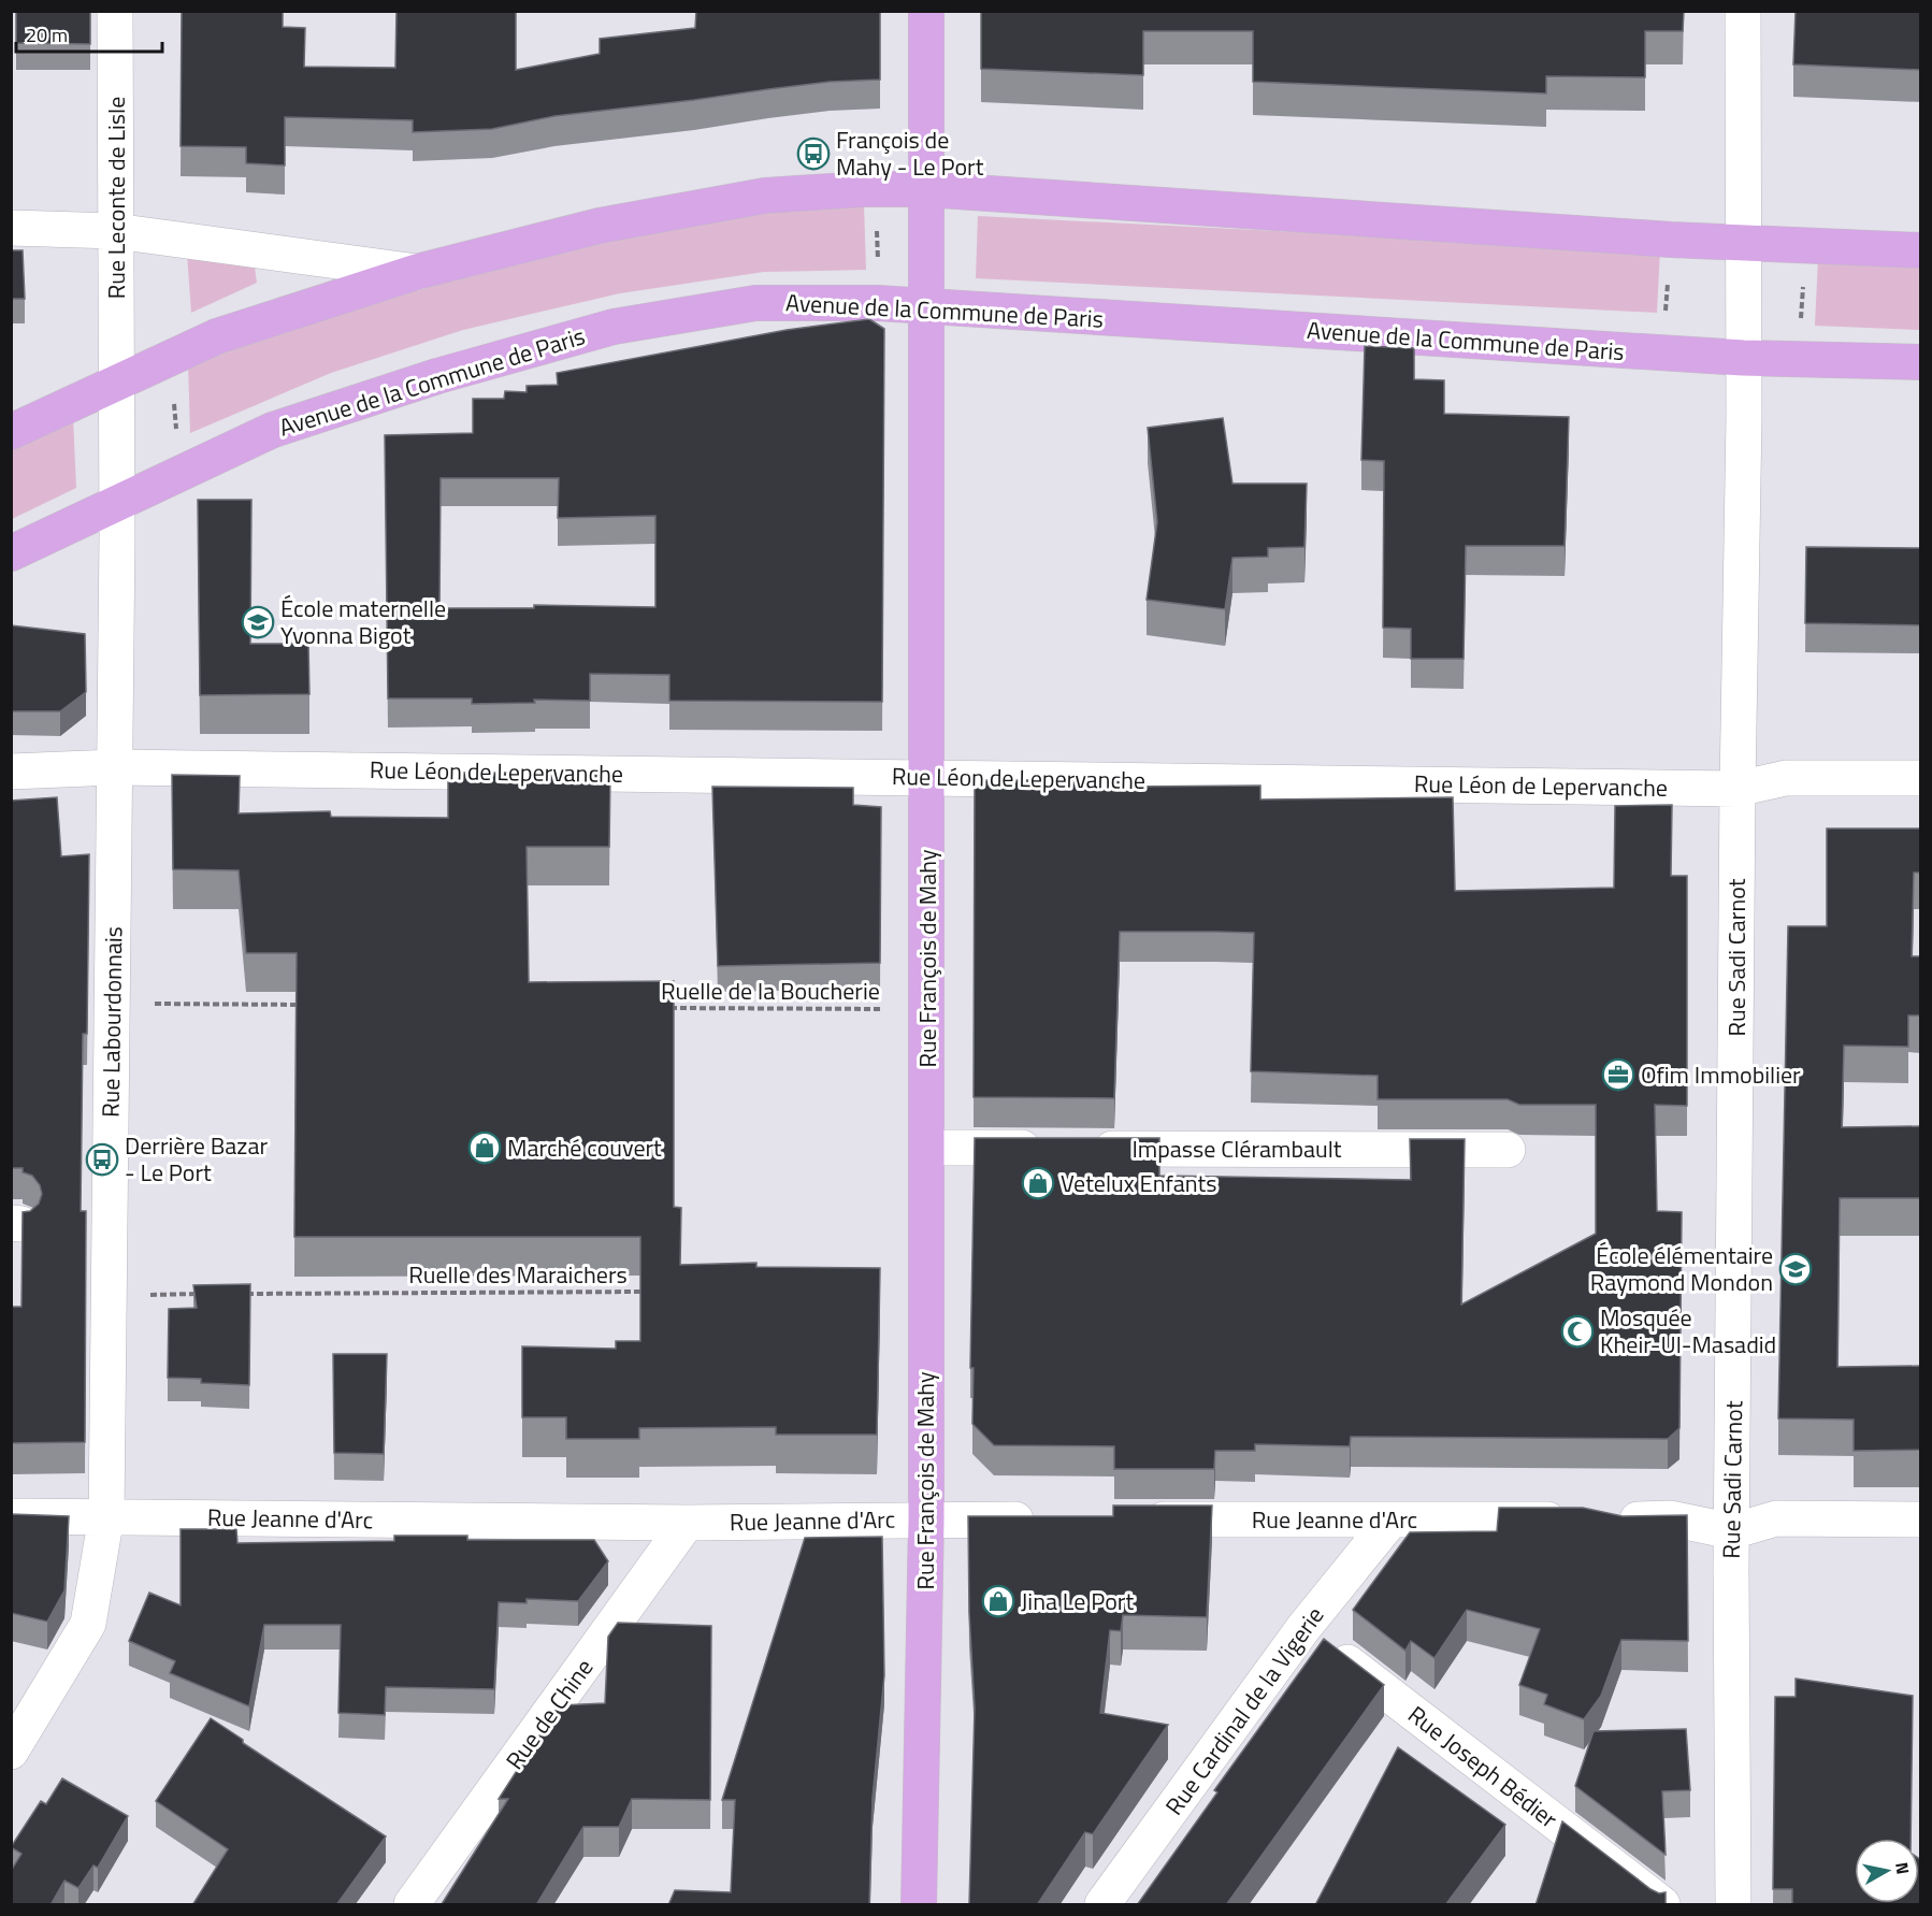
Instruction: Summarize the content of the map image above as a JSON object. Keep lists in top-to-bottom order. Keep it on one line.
{"streets":{"main road":["Avenue de la Commune de Paris","Rue François de Mahy"],"street":["Rue Leconte de Lisle","Rue Léon de Lepervanche","Rue Sadi Carnot","Rue Labourdonnais","Impasse Clérambault","Rue Jeanne d'Arc","Rue Cardinal de la Vigerie","Rue de Chine","Rue Joseph Bédier"],"path":["Ruelle de la Boucherie","Ruelle des Maraichers"]},"crossings":[["Rue Leconte de Lisle","Avenue de la Commune de Paris"],["Rue Leconte de Lisle","Rue Labourdonnais"],["Avenue de la Commune de Paris","Rue Sadi Carnot"],["Avenue de la Commune de Paris","Rue François de Mahy"],["Avenue de la Commune de Paris","Rue Labourdonnais"],["Rue Léon de Lepervanche","Rue Sadi Carnot"],["Rue Léon de Lepervanche","Rue François de Mahy"],["Rue Léon de Lepervanche","Rue Labourdonnais"],["Rue Sadi Carnot","Rue Jeanne d'Arc"],["Rue François de Mahy","Ruelle de la Boucherie"],["Rue François de Mahy","Impasse Clérambault"],["Rue François de Mahy","Rue Jeanne d'Arc"],["Rue Labourdonnais","Rue Jeanne d'Arc"],["Rue Jeanne d'Arc","Rue Cardinal de la Vigerie"],["Rue Jeanne d'Arc","Rue de Chine"],["Rue Cardinal de la Vigerie","Rue Joseph Bédier"]],"places":{"bus stop":["François de Mahy - Le Port","Derrière Bazar - Le Port"],"school or university":["École maternelle Yvonna Bigot","École élémentaire Raymond Mondon"],"office":["Ofim Immobilier"],"shop":["Marché couvert","Vetelux Enfants","Jina Le Port"],"mosque":["Mosquée Kheir-Ul-Masadid"]},"scale_bar":"20 m","north":"right"}
